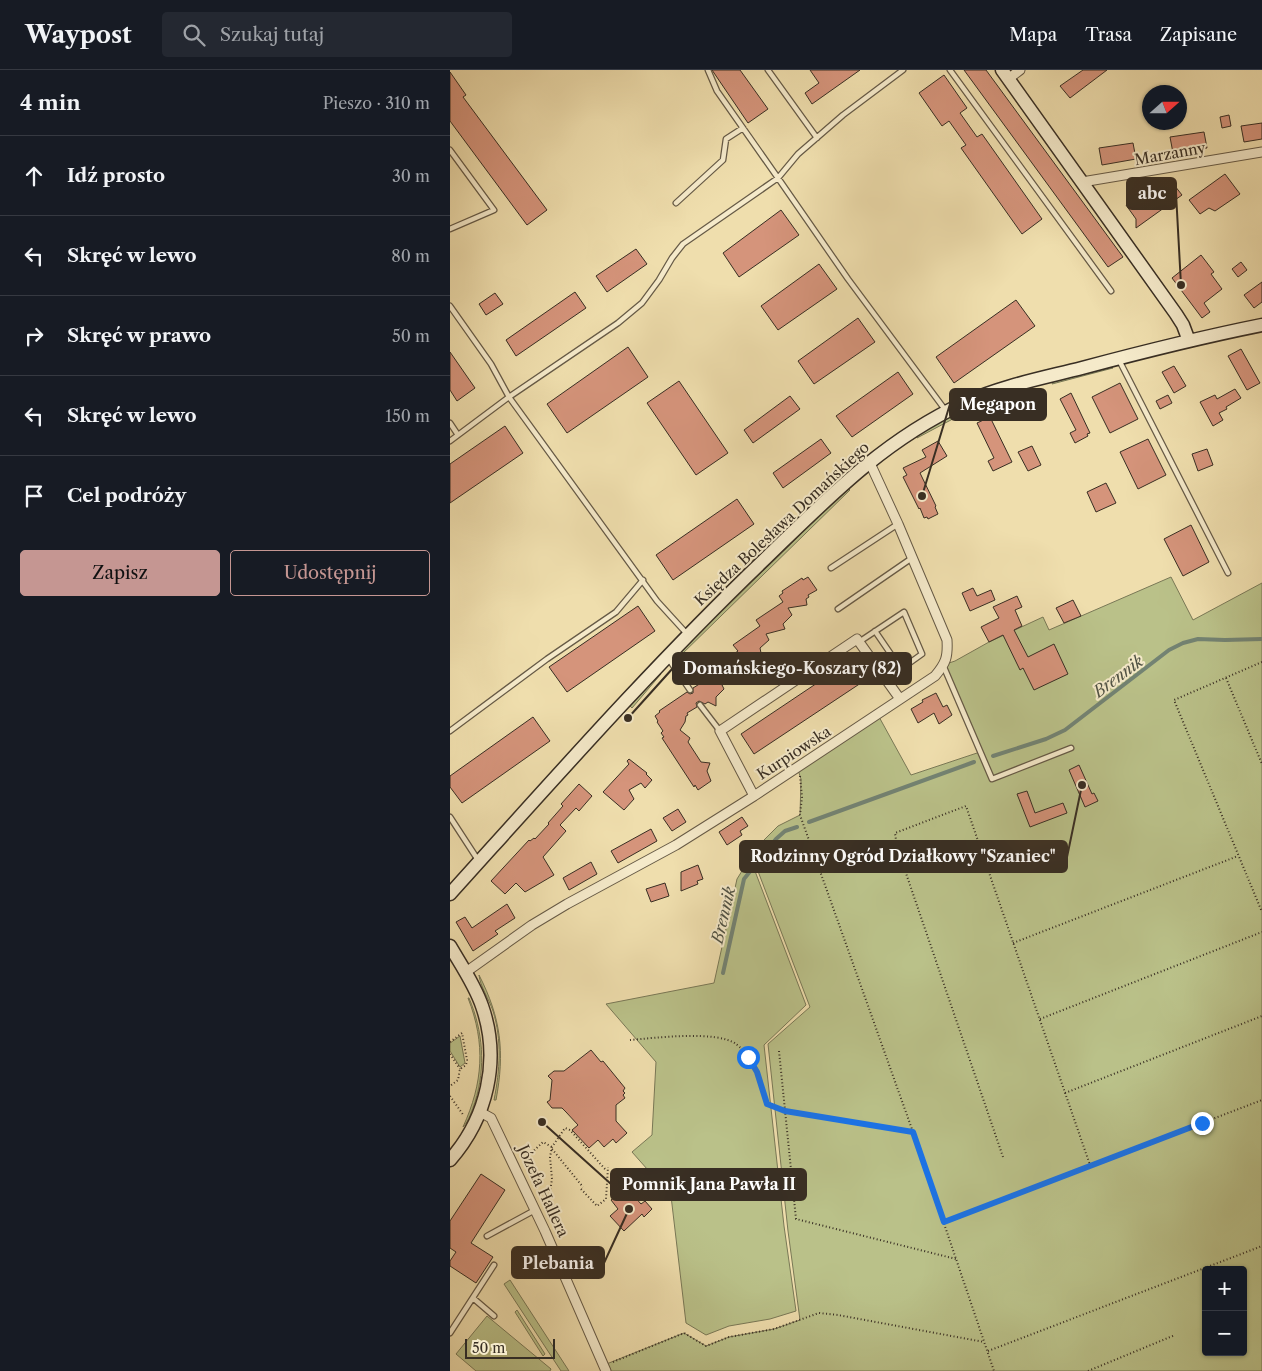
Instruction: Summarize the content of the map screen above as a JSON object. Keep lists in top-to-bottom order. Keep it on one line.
{"streets":{"main road":["Księdza Bolesława Domańskiego"],"street":["Marzanny","Kurpiowska","Józefa Hallera"]},"water":["Brennik"],"places":["abc","Megapon","Domańskiego-Koszary (82)","Rodzinny Ogród Działkowy \"Szaniec\"","Pomnik Jana Pawła II","Plebania"],"scale_bar":"50 m","north":"right","page":{"header":"Waypost","search":"Szukaj tutaj","nav":["Mapa","Trasa","Zapisane"],"heading":["4 min","Pieszo · 310 m"],"list":[["Idź prosto","30 m"],["Skręć w lewo","80 m"],["Skręć w prawo","50 m"],["Skręć w lewo","150 m"],"Cel podróży"],"buttons":["Zapisz","Udostępnij"],"map_buttons":["+","−"],"scale":"50 m"}}
